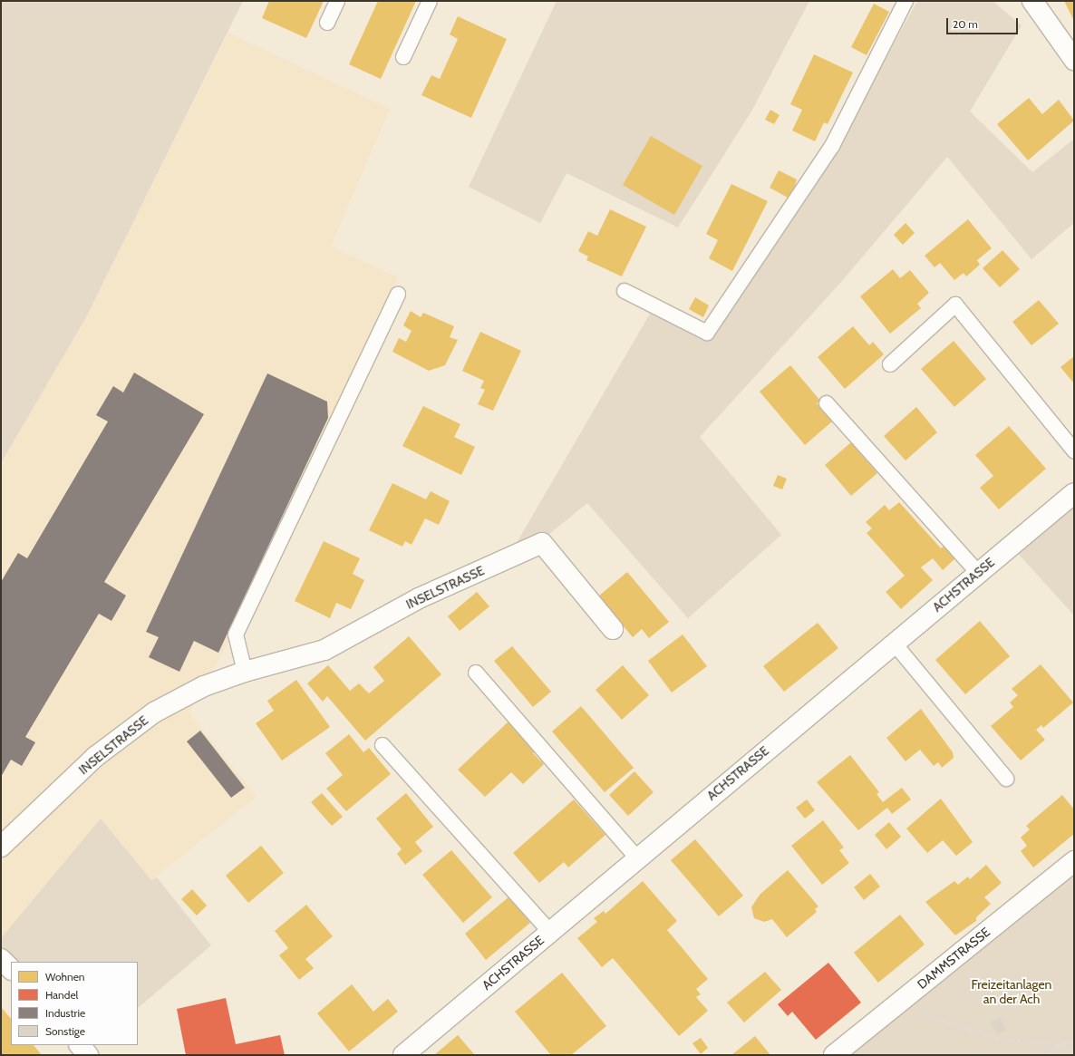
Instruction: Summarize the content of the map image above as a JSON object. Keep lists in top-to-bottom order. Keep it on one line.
{"streets":{"street":["ACHSTRASSE","INSELSTRASSE","DAMMSTRASSE"]},"parks":["Freizeitanlagen an der Ach"],"legend":["Wohnen","Handel","Industrie","Sonstige"],"scale_bar":"20 m"}
